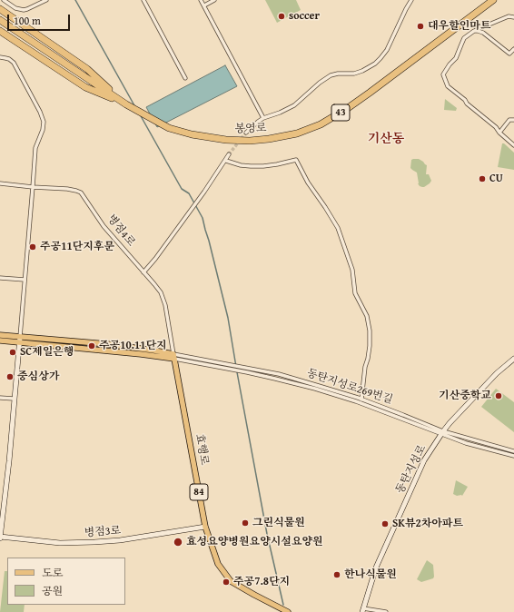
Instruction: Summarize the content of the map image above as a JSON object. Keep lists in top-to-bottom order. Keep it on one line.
{"streets":{"highway":["43","봉영로"],"main road":["효행로","84"],"street":["병점4로","동탄지성로269번길","동탄지성로","병점3로"]},"crossings":[["병점4로","효행로"],["동탄지성로269번길","동탄지성로"],["효행로","병점3로"]],"districts":["기산동"],"places":["soccer","대우할인마트","CU","주공11단지후문","주공10.11단지","SC제일은행","중심상가","기산중학교","그린식물원","SK뷰2차아파트","효성요양병원요양시설요양원","한나식물원","주공7.8단지"],"legend":["도로","공원"],"scale_bar":"100 m"}
